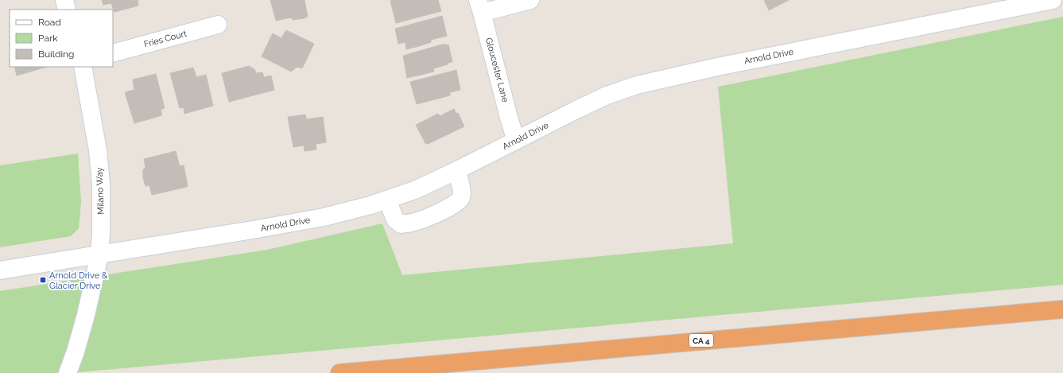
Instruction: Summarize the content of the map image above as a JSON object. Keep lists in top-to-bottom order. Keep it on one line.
{"streets":{"highway":["CA 4"],"street":["Fries Court","Arnold Drive","Gloucester Lane","Milano Way"]},"crossings":[["Arnold Drive","Gloucester Lane"],["Arnold Drive","Milano Way"]],"places":{"transit":["Arnold Drive & Glacier Drive"]},"legend":["Road","Park","Building"]}
